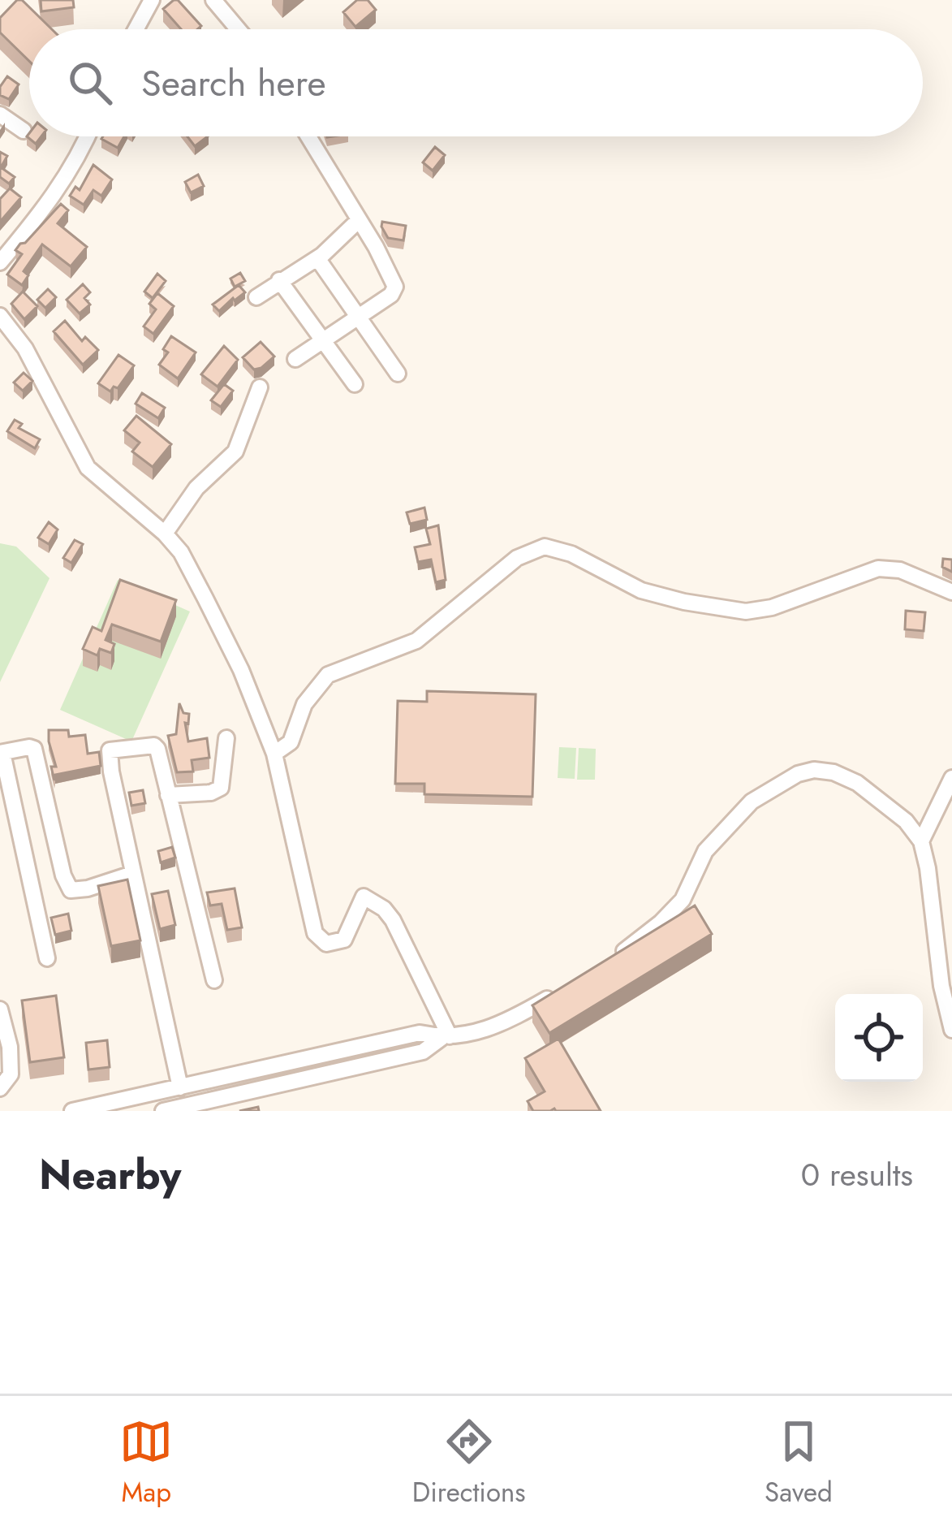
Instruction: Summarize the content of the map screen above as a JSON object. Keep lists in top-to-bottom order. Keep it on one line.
{"page":{"search":"Search here","heading":["Nearby","0 results"],"nav":["Map","Directions","Saved"]}}
